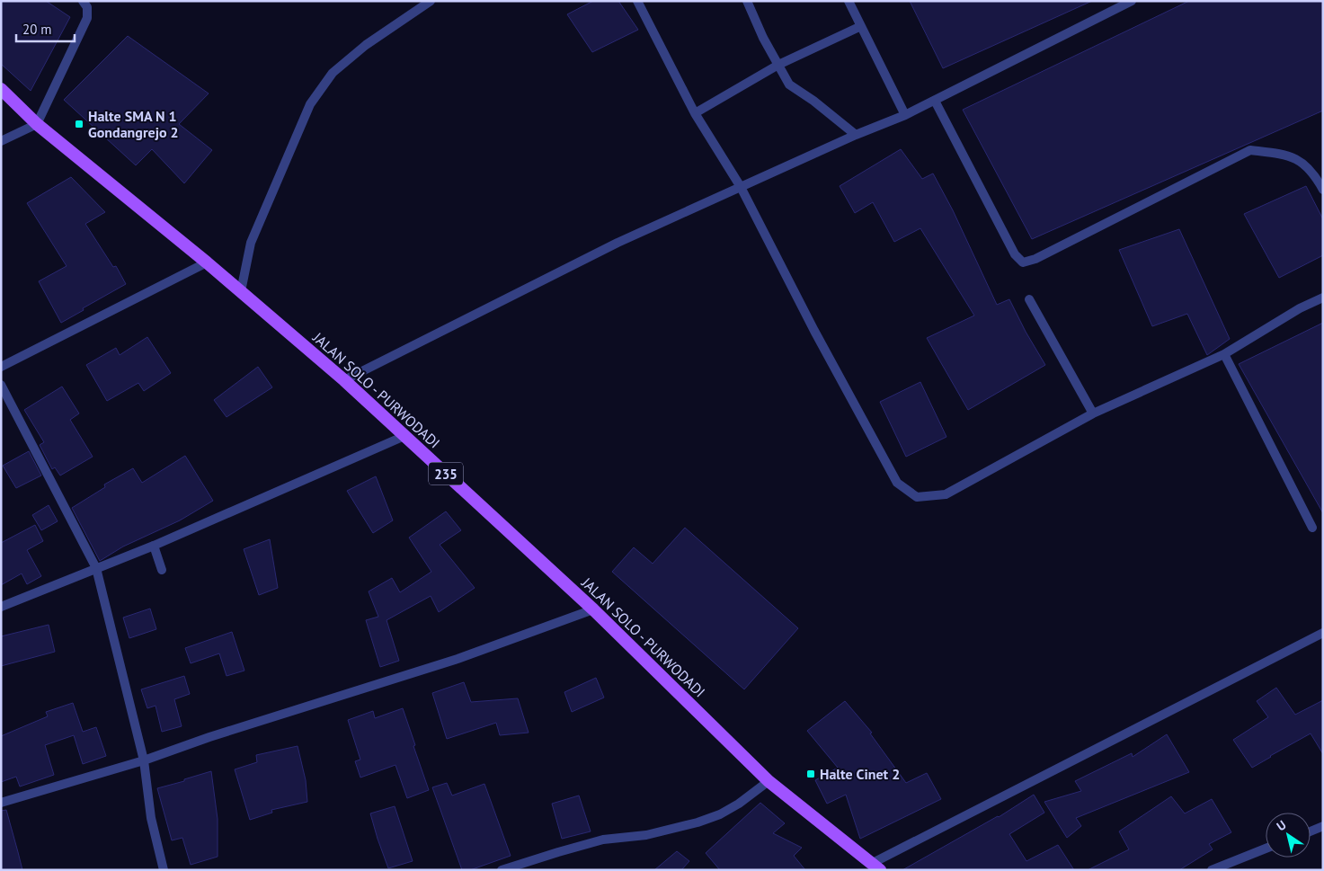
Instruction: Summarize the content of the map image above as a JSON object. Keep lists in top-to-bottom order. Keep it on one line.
{"streets":{"main road":["JALAN SOLO - PURWODADI","235"]},"places":{"transit":["Halte SMA N 1 Gondangrejo 2","Halte Cinet 2"]},"scale_bar":"20 m","north":"top left"}
